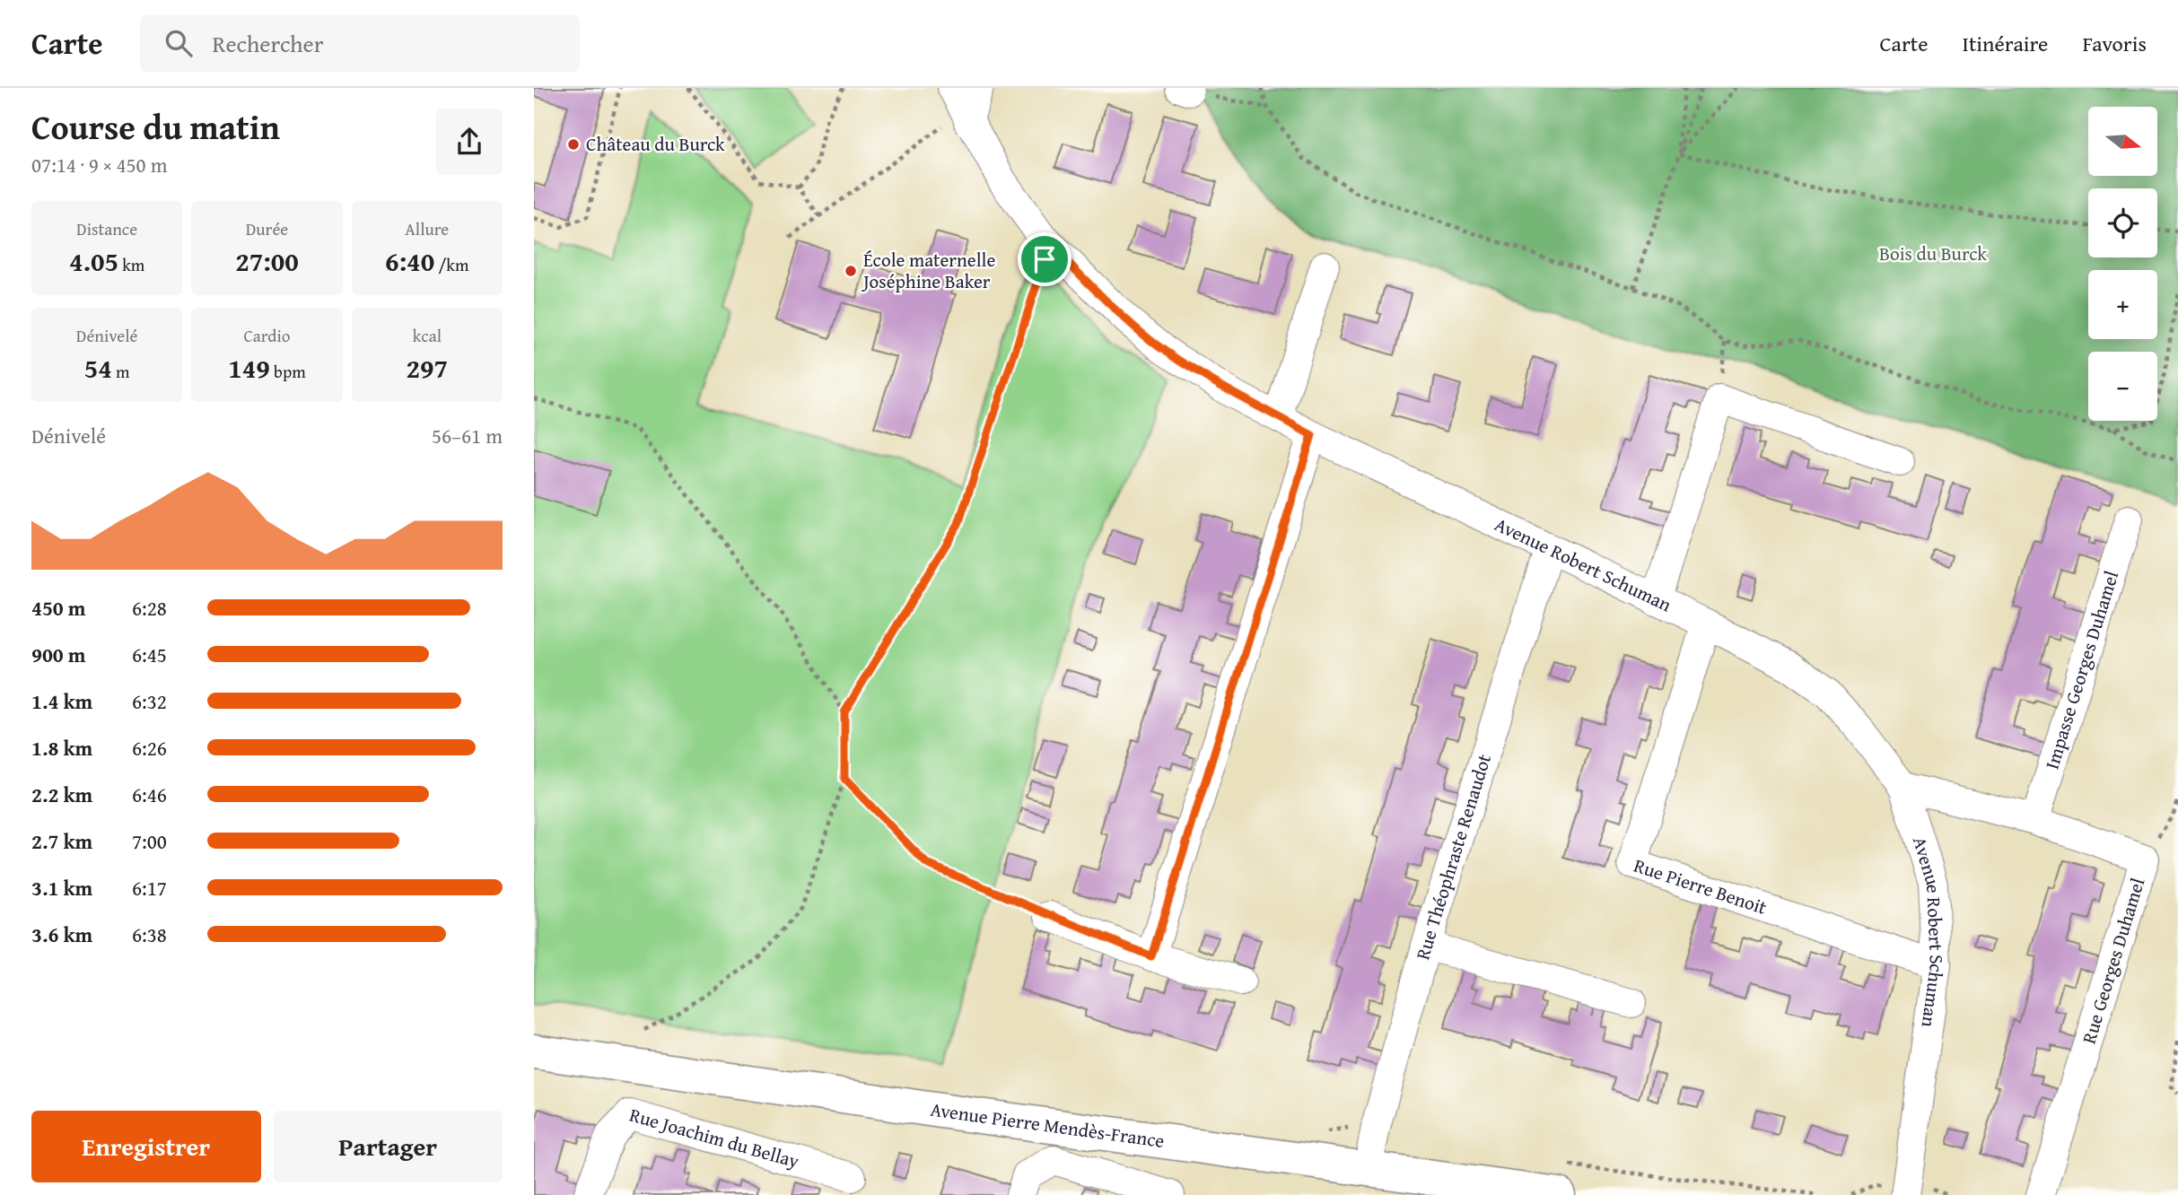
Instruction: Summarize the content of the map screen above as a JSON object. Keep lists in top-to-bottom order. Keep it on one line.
{"streets":{"main road":["Avenue Pierre Mendès-France"],"street":["Avenue Robert Schuman","Impasse Georges Duhamel","Rue Théophraste Renaudot","Rue Pierre Benoit","Rue Georges Duhamel","Rue Joachim du Bellay"]},"crossings":[["Avenue Robert Schuman","Rue Théophraste Renaudot"],["Avenue Robert Schuman","Rue Pierre Benoit"],["Avenue Robert Schuman","Rue Georges Duhamel"],["Impasse Georges Duhamel","Rue Georges Duhamel"],["Rue Théophraste Renaudot","Avenue Pierre Mendès-France"]],"parks":["Bois du Burck"],"places":["Château du Burck","École maternelle Joséphine Baker"],"north":"right","page":{"header":"Carte","search":"Rechercher","nav":["Carte","Itinéraire","Favoris"],"heading":["Course du matin","07:14 · 9 × 450 m"],"map_buttons":["+","−"],"stats":[["Distance","4.05 km"],["Durée","27:00"],["Allure","6:40 /km"],["Dénivelé","54 m"],["Cardio","149 bpm"],["kcal","297"]],"chart":["Dénivelé","56–61 m"],"list":[{"name":"450 m","note":"6:28"},{"name":"900 m","note":"6:45"},{"name":"1.4 km","note":"6:32"},{"name":"1.8 km","note":"6:26"},{"name":"2.2 km","note":"6:46"},{"name":"2.7 km","note":"7:00"},{"name":"3.1 km","note":"6:17"},{"name":"3.6 km","note":"6:38"}],"buttons":["Enregistrer","Partager"]}}
